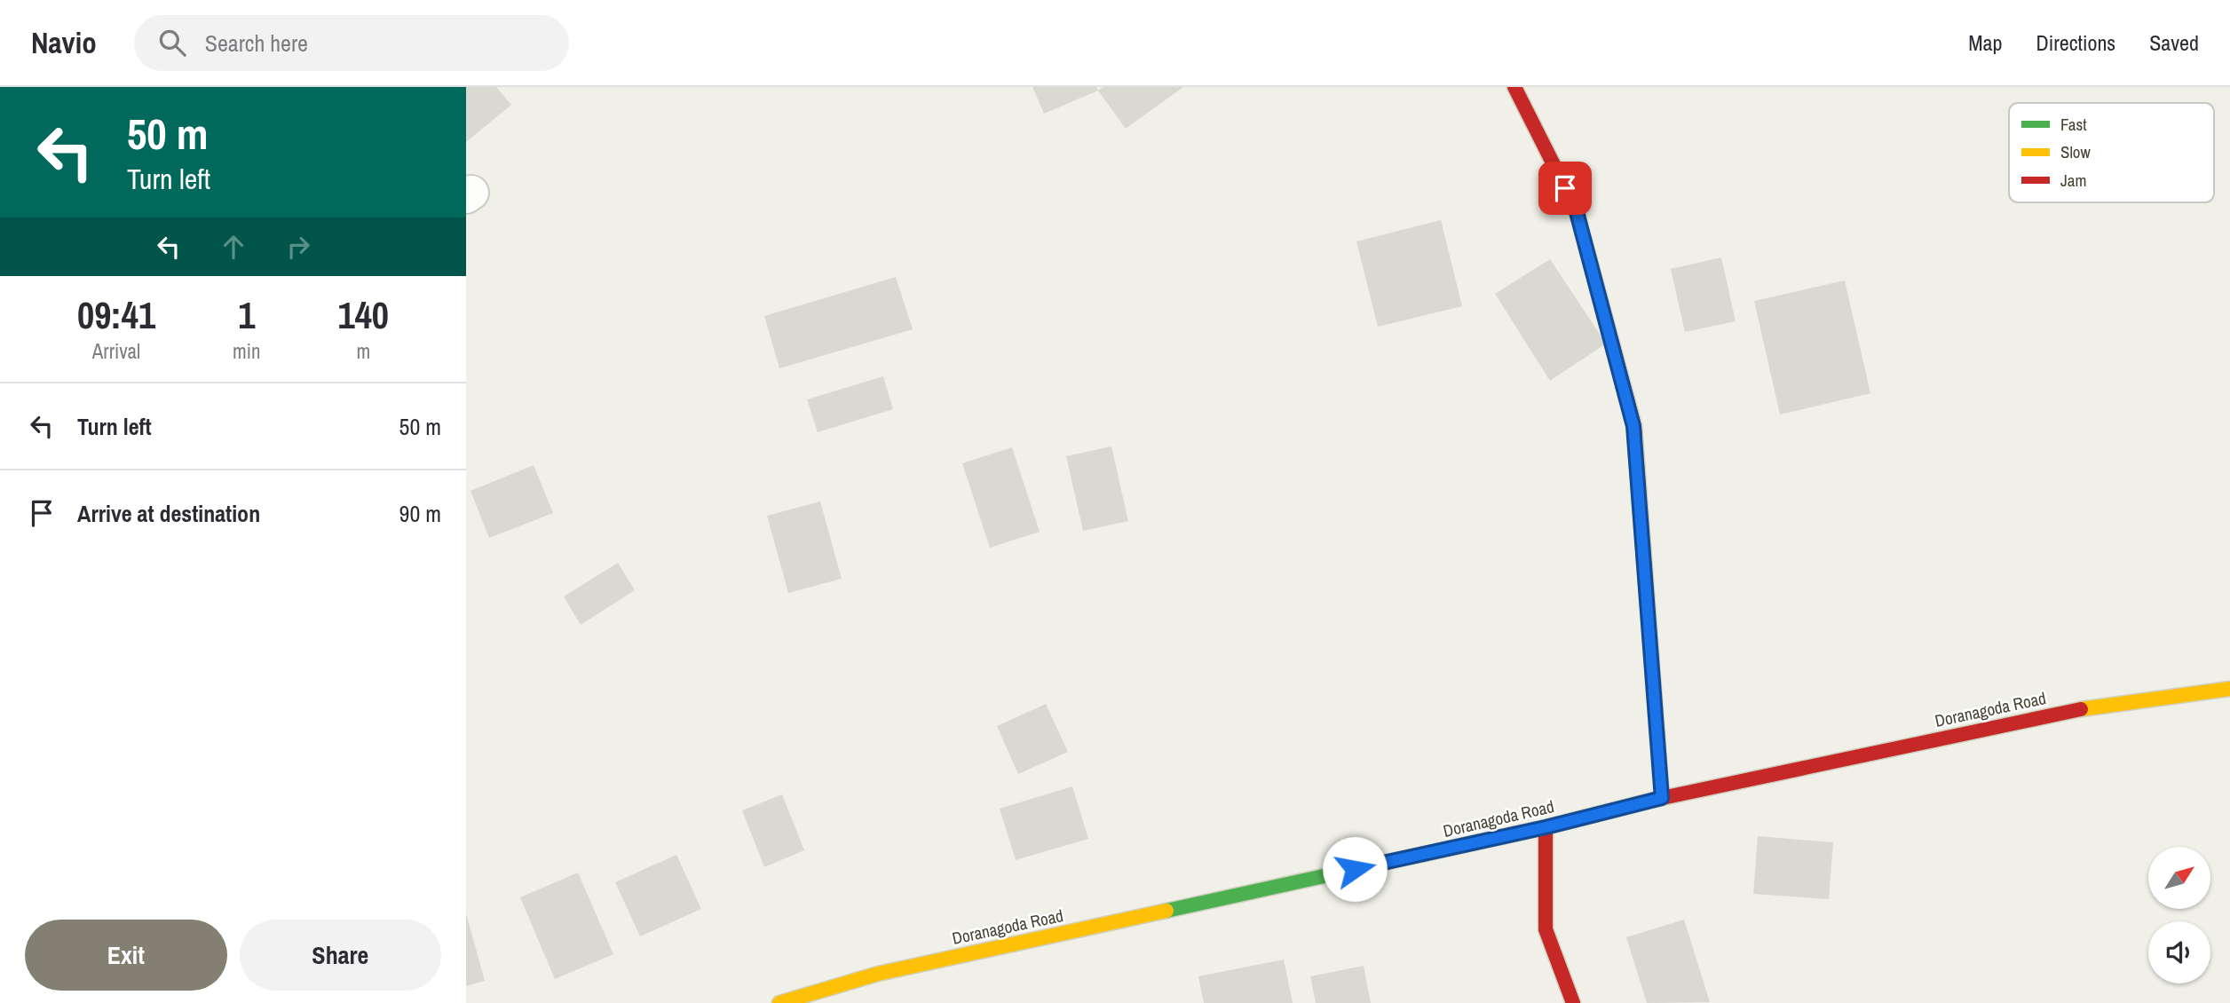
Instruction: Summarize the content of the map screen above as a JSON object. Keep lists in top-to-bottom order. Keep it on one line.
{"streets":{"street":["Doranagoda Road"]},"legend":["Fast","Slow","Jam"],"north":"top right","page":{"header":"Navio","search":"Search here","nav":["Map","Directions","Saved"],"turn":["50 m","Turn left"],"eta":["09:41","Arrival","1","min","140","m"],"list":[{"name":"Turn left","value":"50 m"},{"name":"Arrive at destination","value":"90 m"}],"buttons":["Exit","Share"]}}
